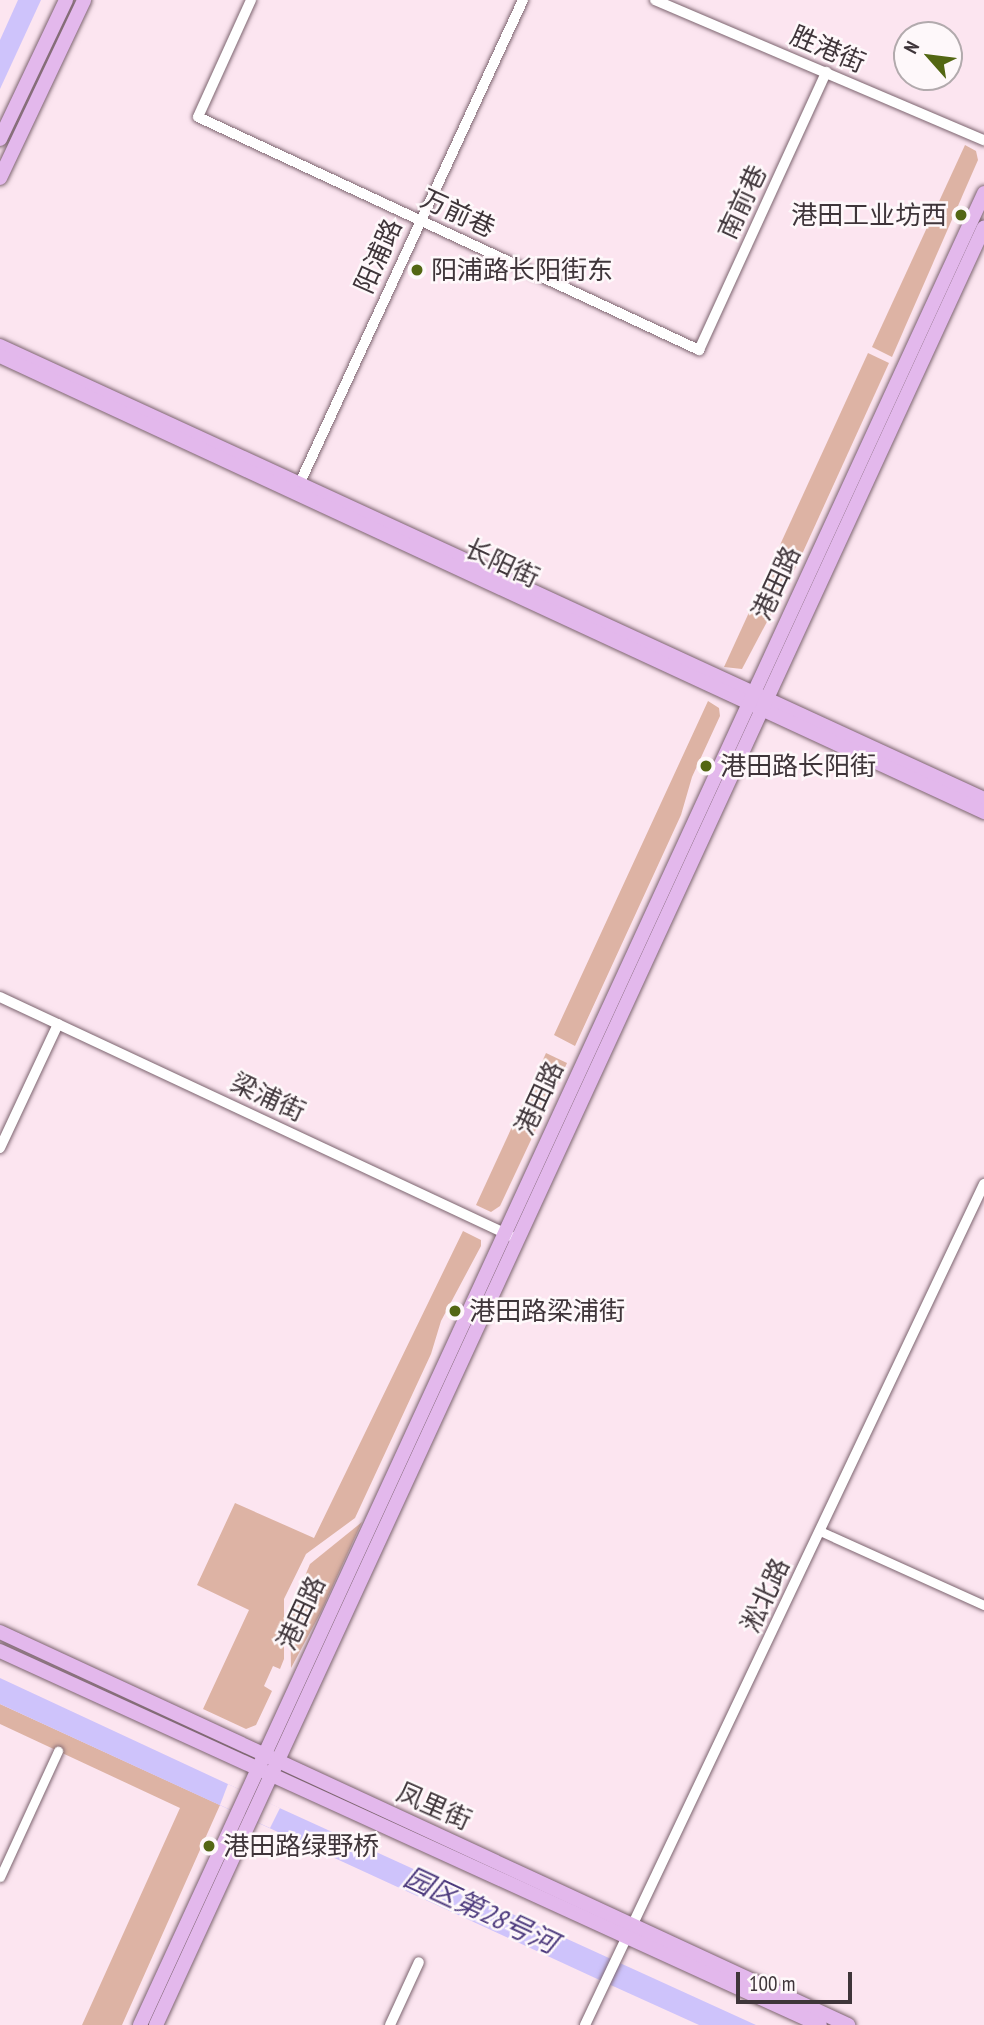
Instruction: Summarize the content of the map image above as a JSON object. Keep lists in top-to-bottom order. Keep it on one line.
{"streets":{"main road":["长阳街","港田路","凤里街"],"street":["胜港街","南前巷","万前巷","阳浦路","梁浦街","淞北路"]},"crossings":[["胜港街","南前巷"],["南前巷","万前巷"],["万前巷","阳浦路"],["阳浦路","长阳街"],["长阳街","港田路"],["港田路","梁浦街"],["港田路","凤里街"],["淞北路","凤里街"]],"water":["园区第28号河"],"places":["港田工业坊西","阳浦路长阳街东","港田路长阳街","港田路梁浦街","港田路绿野桥"],"scale_bar":"100 m","north":"top left"}
